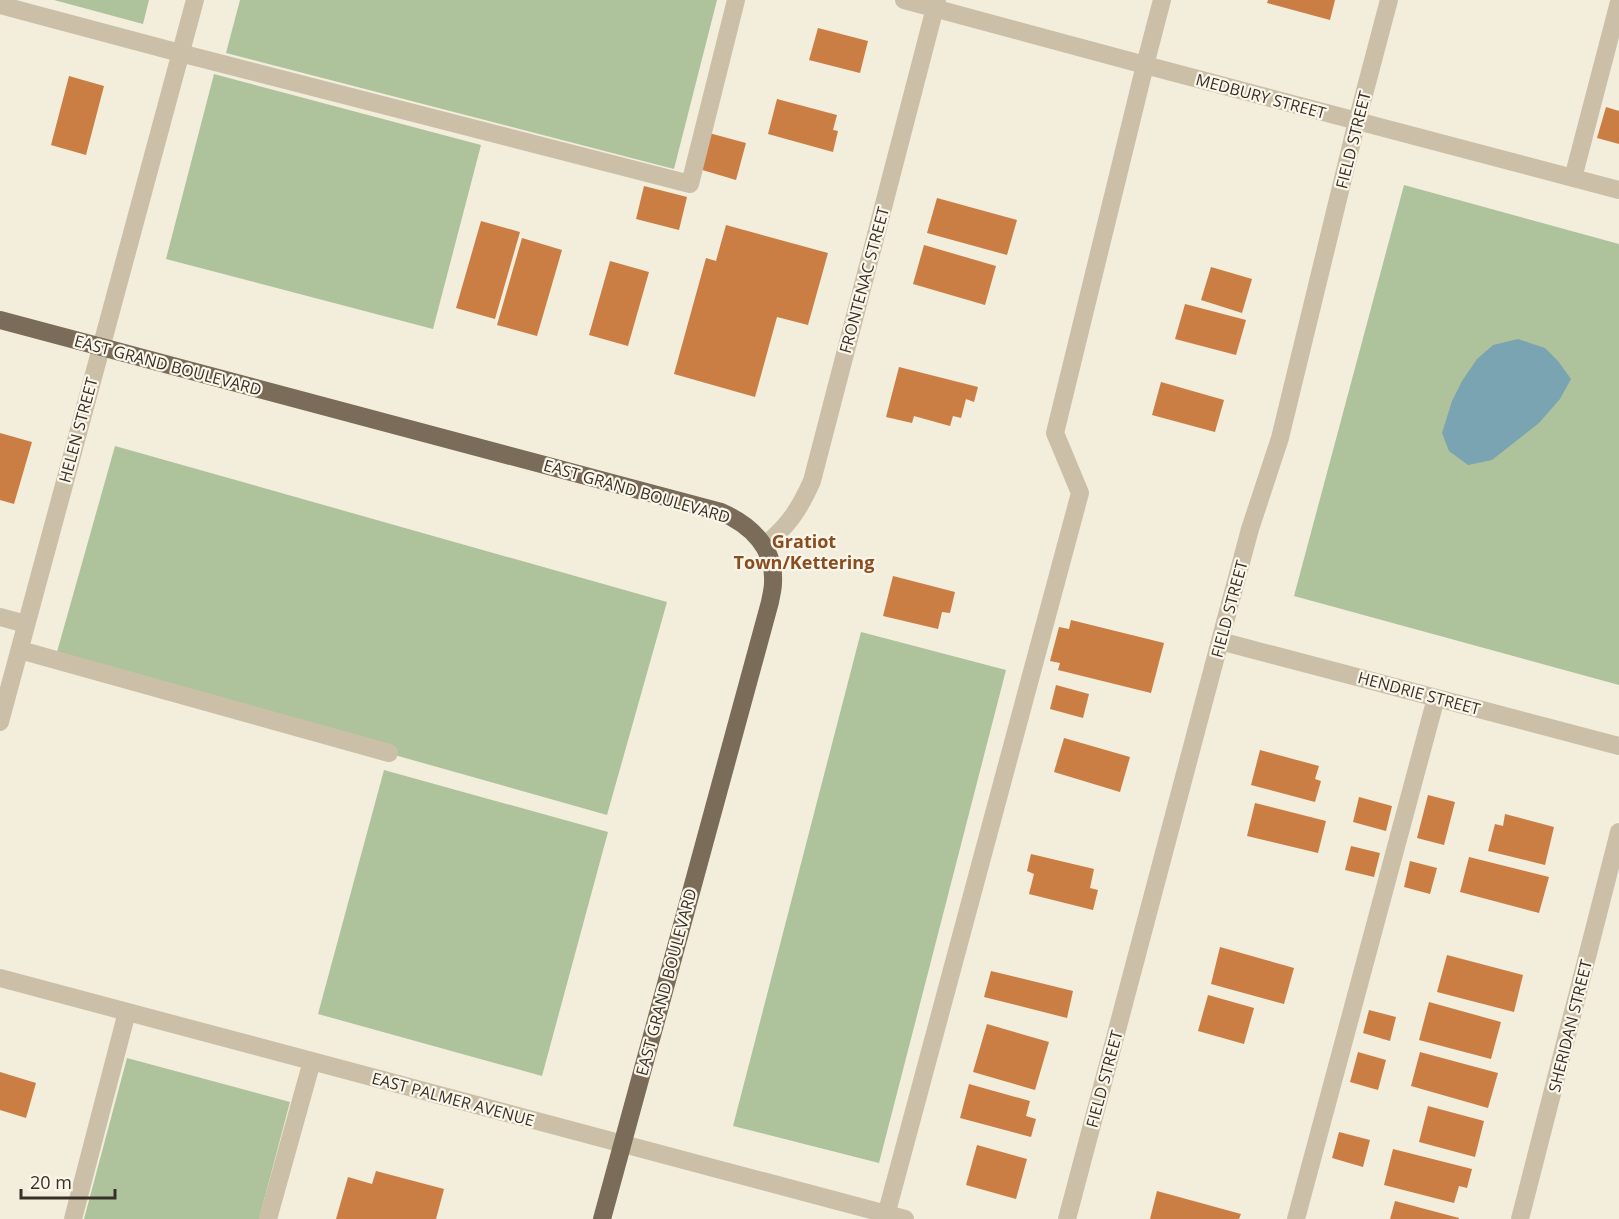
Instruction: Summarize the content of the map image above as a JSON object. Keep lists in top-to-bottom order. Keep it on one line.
{"streets":{"main road":["EAST GRAND BOULEVARD"],"street":["MEDBURY STREET","FIELD STREET","FRONTENAC STREET","HELEN STREET","HENDRIE STREET","SHERIDAN STREET","EAST PALMER AVENUE"]},"crossings":[["MEDBURY STREET","FIELD STREET"],["MEDBURY STREET","FRONTENAC STREET"],["FIELD STREET","HENDRIE STREET"],["FRONTENAC STREET","EAST GRAND BOULEVARD"],["EAST GRAND BOULEVARD","HELEN STREET"],["EAST GRAND BOULEVARD","EAST PALMER AVENUE"]],"districts":["Gratiot Town/Kettering"],"scale_bar":"20 m"}
